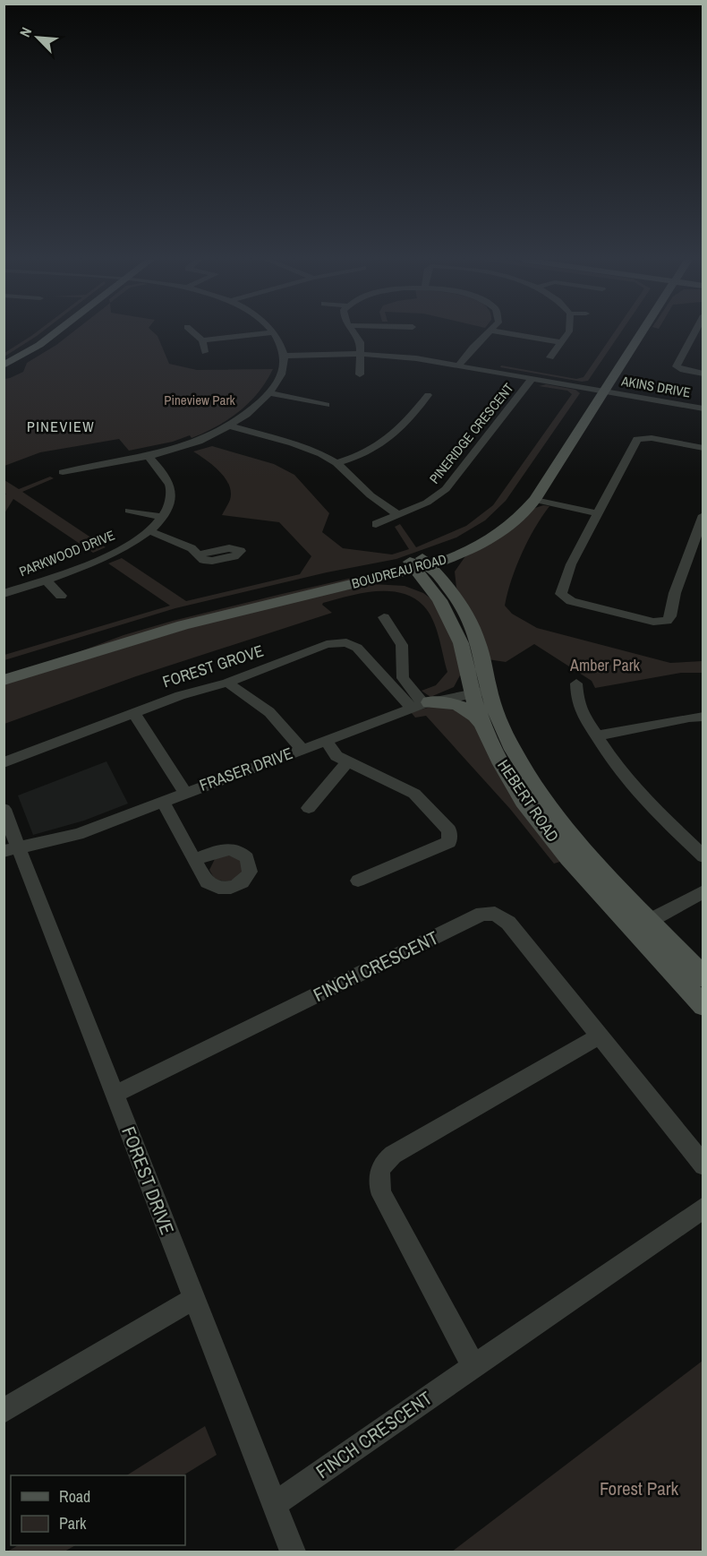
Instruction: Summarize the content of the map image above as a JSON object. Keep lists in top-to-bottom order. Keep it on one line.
{"streets":{"main road":["BOUDREAU ROAD","HEBERT ROAD"],"street":["AKINS DRIVE","PINERIDGE CRESCENT","PARKWOOD DRIVE","FOREST GROVE","FRASER DRIVE","FINCH CRESCENT","FOREST DRIVE"]},"crossings":[["AKINS DRIVE","PINERIDGE CRESCENT"],["AKINS DRIVE","BOUDREAU ROAD"],["BOUDREAU ROAD","HEBERT ROAD"],["FOREST GROVE","FRASER DRIVE"],["FRASER DRIVE","HEBERT ROAD"],["FRASER DRIVE","FOREST DRIVE"],["FINCH CRESCENT","FOREST DRIVE"]],"districts":["PINEVIEW"],"parks":["Pineview Park","Amber Park","Forest Park"],"legend":["Road","Park"],"north":"top left"}
